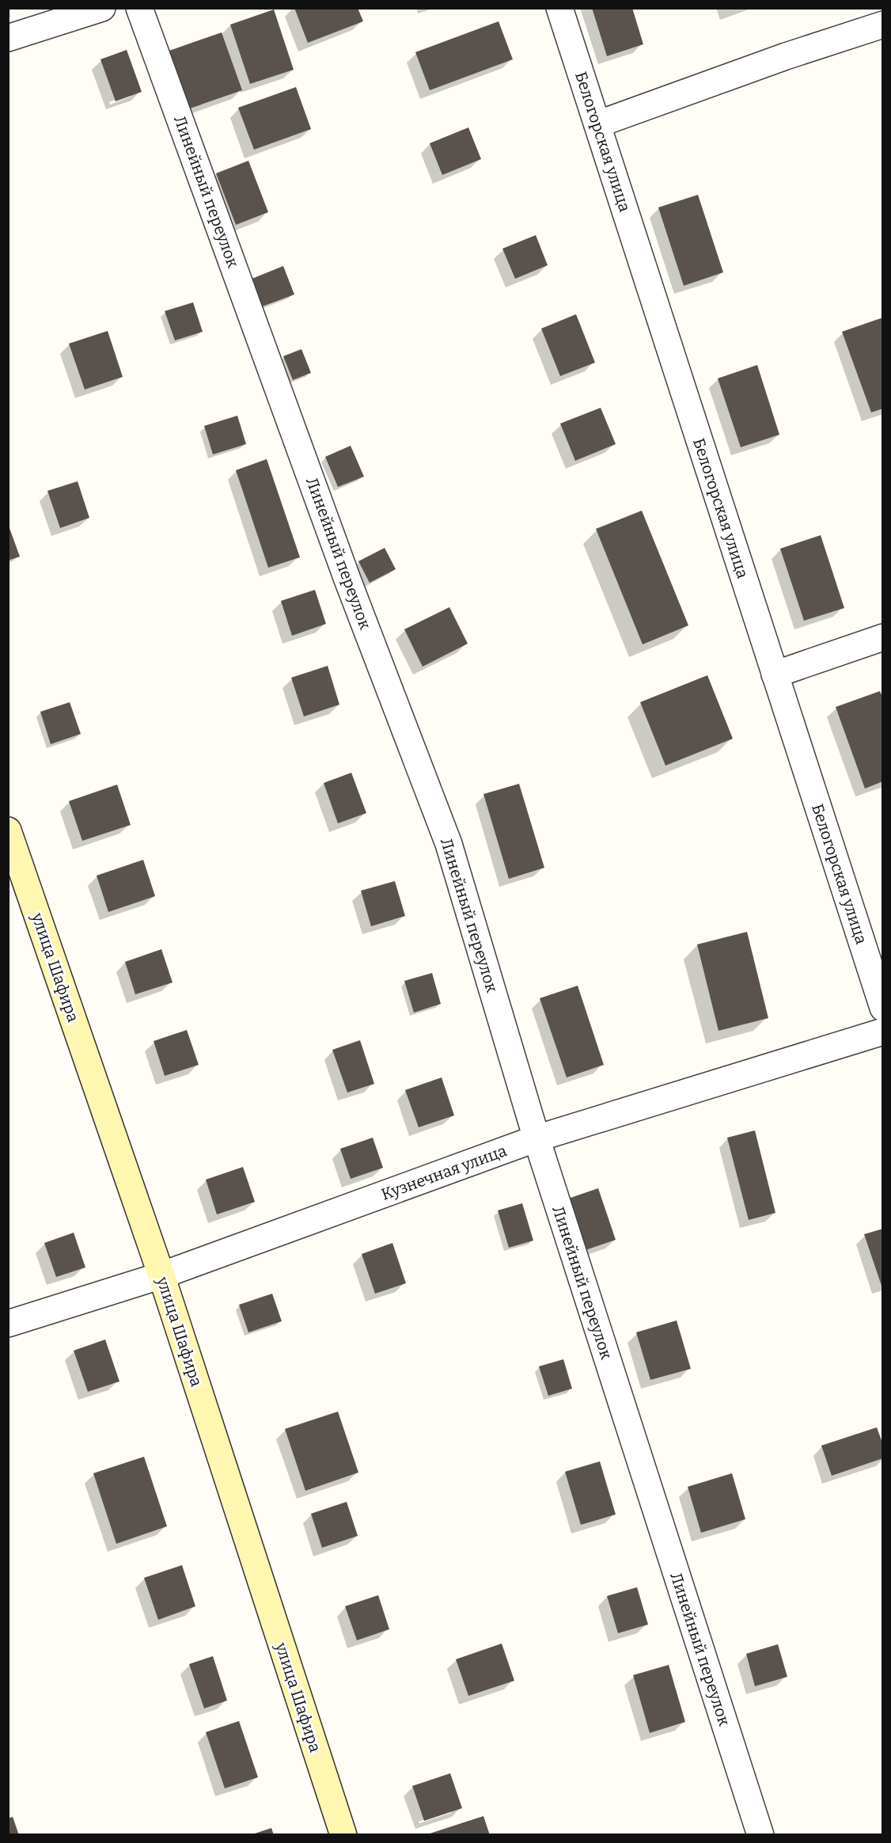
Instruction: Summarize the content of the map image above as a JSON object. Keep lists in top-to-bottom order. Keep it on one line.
{"streets":{"street":["Белогорская улица","Линейный переулок","улица Шафира","Кузнечная улица"]},"crossings":[["Линейный переулок","Кузнечная улица"],["улица Шафира","Кузнечная улица"]]}
